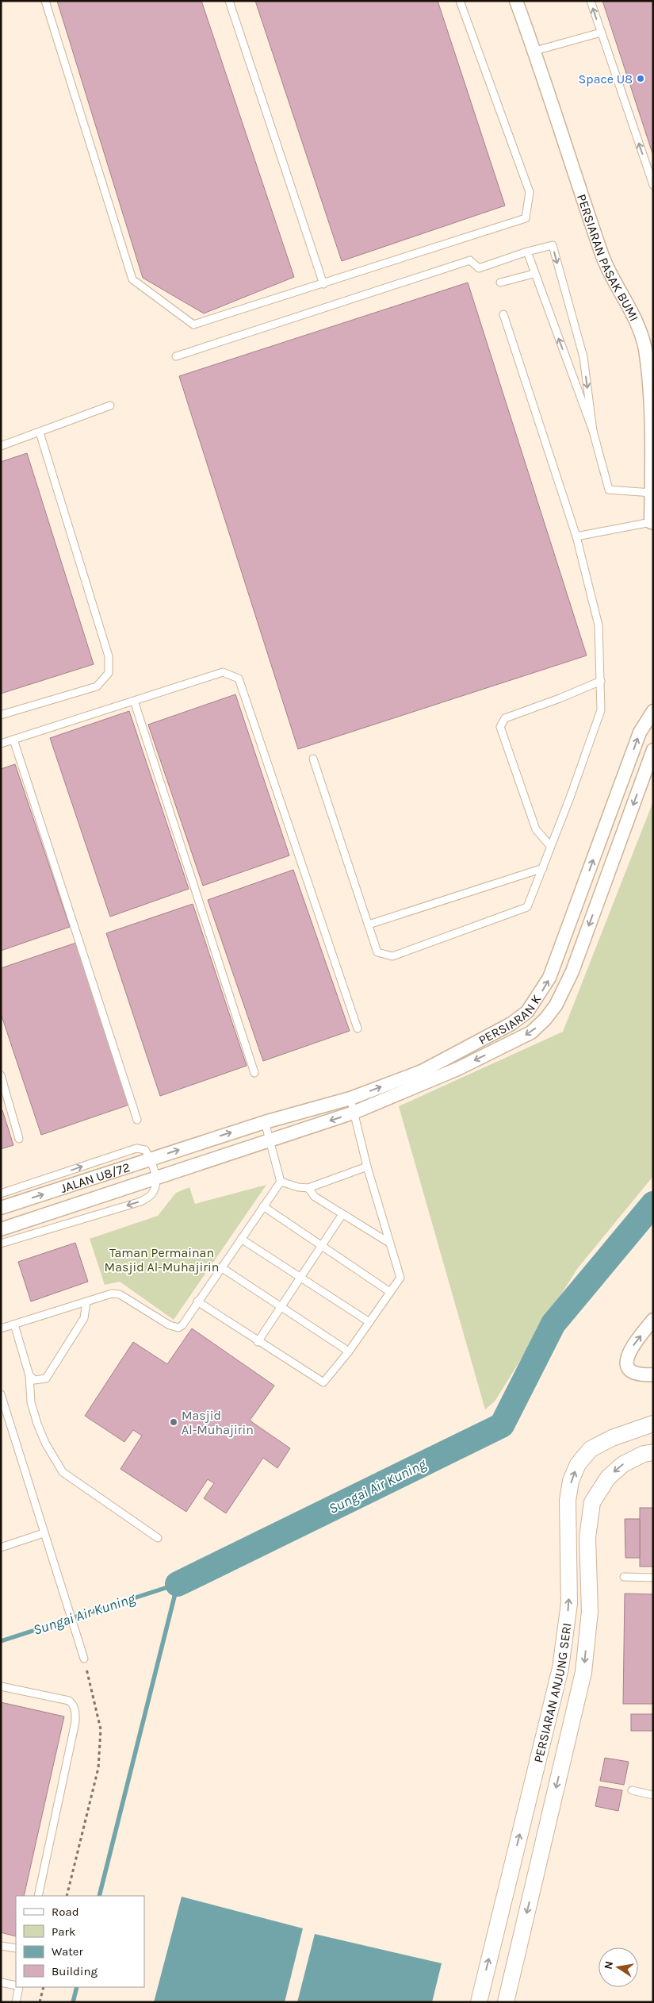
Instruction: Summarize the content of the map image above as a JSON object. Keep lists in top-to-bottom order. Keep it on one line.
{"streets":{"street":["PERSIARAN PASAK BUMI","PERSIARAN K","JALAN U8/72","PERSIARAN ANJUNG SERI"]},"crossings":[["PERSIARAN K","JALAN U8/72"]],"water":["Sungai Air Kuning"],"parks":["Taman Permainan Masjid Al-Muhajirin"],"places":["Space U8","Masjid Al-Muhajirin"],"legend":["Road","Park","Water","Building"],"north":"left"}
